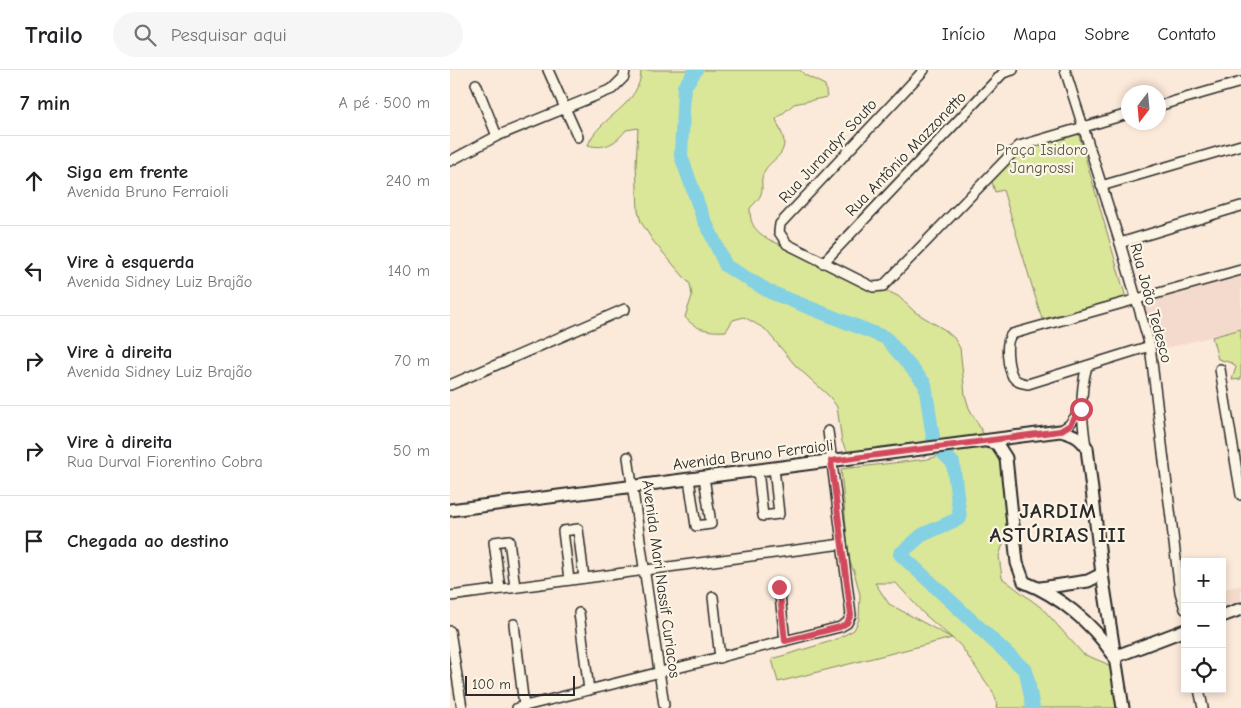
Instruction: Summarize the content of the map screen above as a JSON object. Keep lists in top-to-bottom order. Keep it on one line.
{"streets":{"street":["Rua Jurandyr Souto","Rua Antônio Mazzonetto","Rua João Tedesco","Avenida Bruno Ferraioli","Avenida Mari Nassif Curiacos"]},"crossings":[["Rua Jurandyr Souto","Rua Antônio Mazzonetto"],["Avenida Bruno Ferraioli","Avenida Mari Nassif Curiacos"]],"districts":["JARDIM ASTÚRIAS III"],"parks":["Praça Isidoro Jangrossi"],"scale_bar":"100 m","north":"bottom","page":{"header":"Trailo","search":"Pesquisar aqui","nav":["Início","Mapa","Sobre","Contato"],"heading":["7 min","A pé · 500 m"],"list":[["Siga em frente","Avenida Bruno Ferraioli","240 m"],["Vire à esquerda","Avenida Sidney Luiz Brajão","140 m"],["Vire à direita","Avenida Sidney Luiz Brajão","70 m"],["Vire à direita","Rua Durval Fiorentino Cobra","50 m"],"Chegada ao destino"],"map_buttons":["+","−"],"scale":"100 m"}}
